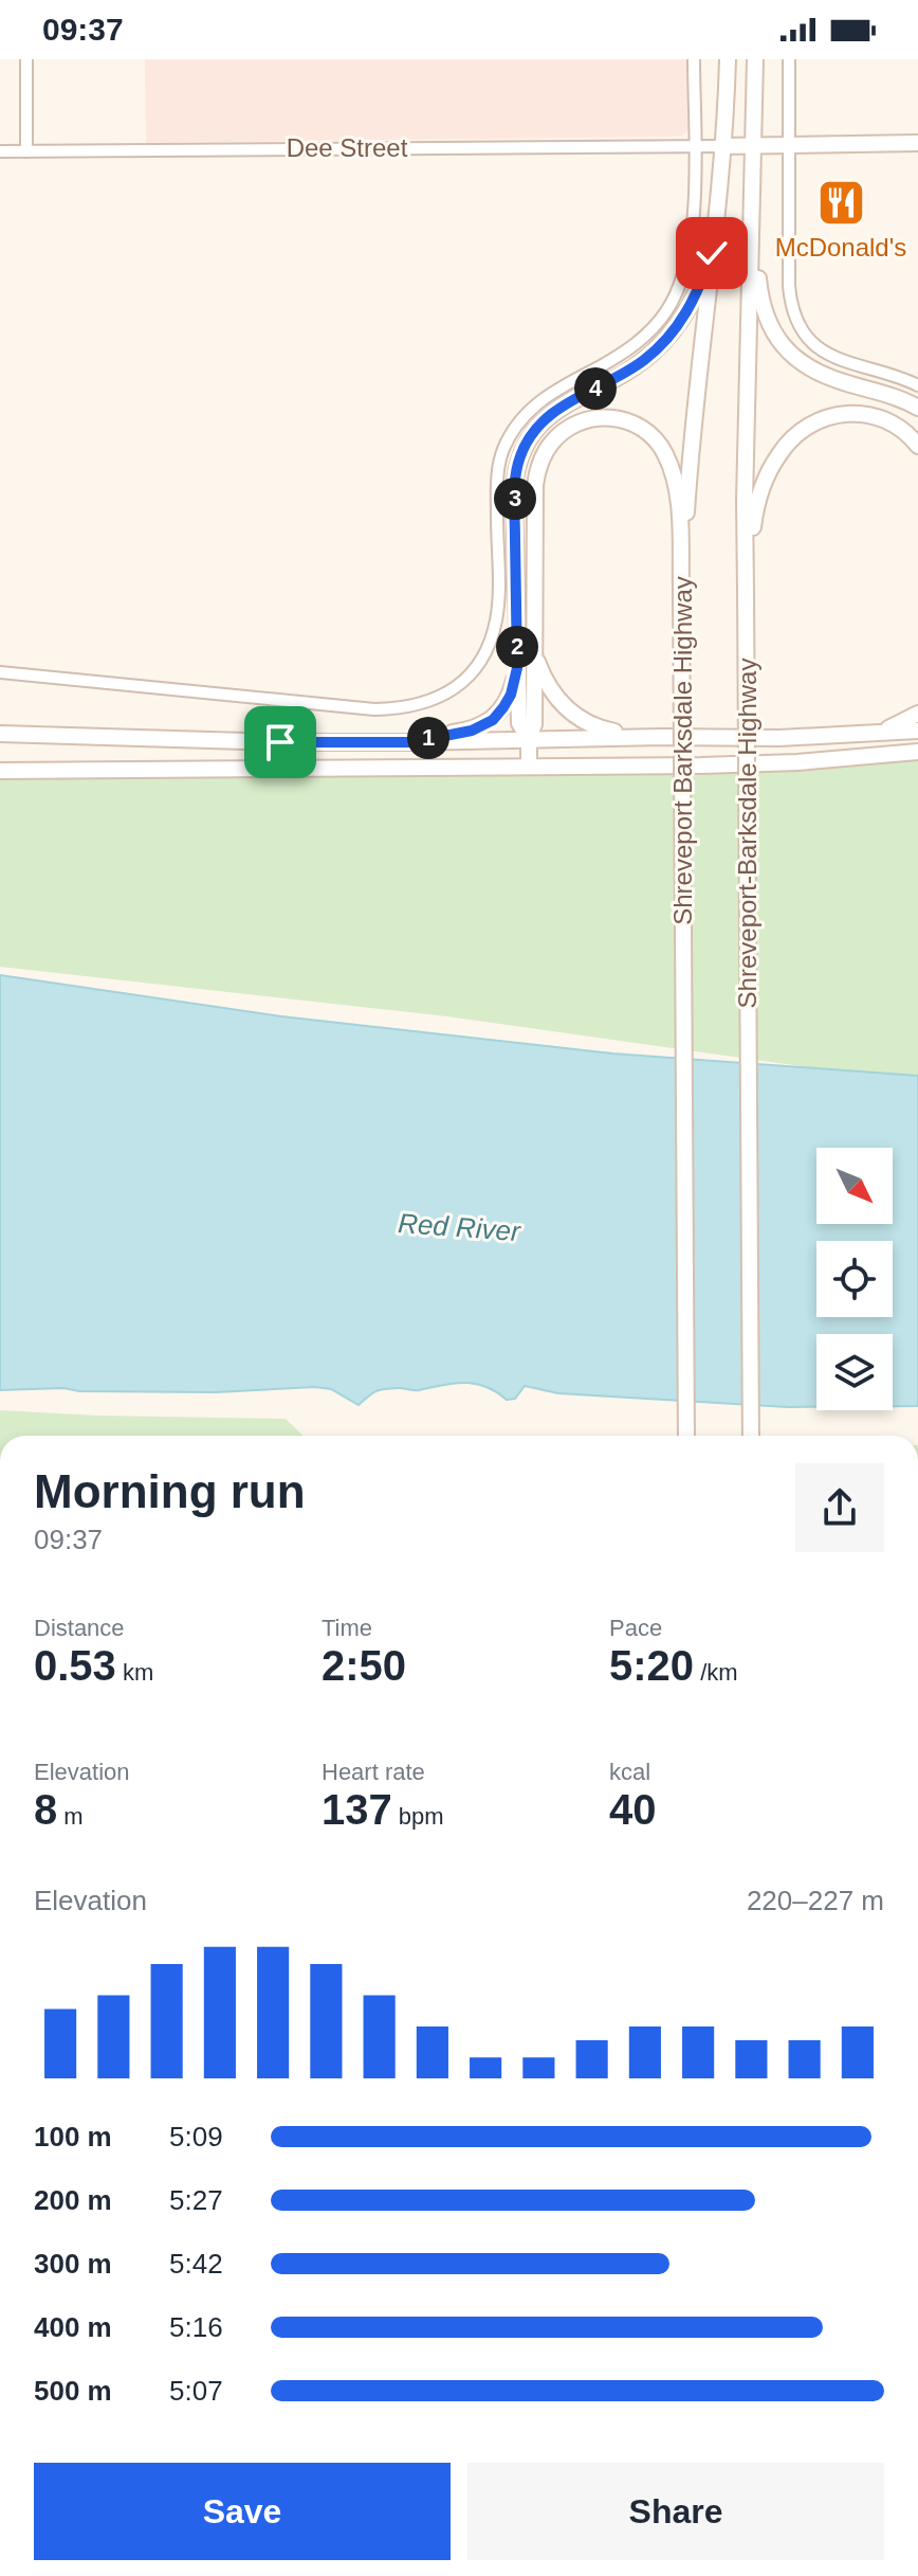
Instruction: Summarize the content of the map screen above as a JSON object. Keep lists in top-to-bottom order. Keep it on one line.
{"streets":{"main road":["Shreveport Barksdale Highway","Shreveport-Barksdale Highway"],"street":["Dee Street"]},"crossings":[["Dee Street","Shreveport Barksdale Highway"]],"water":["Red River"],"places":{"restaurant":["McDonald's"]},"north":"bottom right","page":{"status":"09:37","pins":["4","3","2","1"],"heading":["Morning run","09:37"],"stats":[["Distance","0.53 km"],["Time","2:50"],["Pace","5:20 /km"],["Elevation","8 m"],["Heart rate","137 bpm"],["kcal","40"]],"chart":["Elevation","220–227 m"],"list":[{"name":"100 m","note":"5:09"},{"name":"200 m","note":"5:27"},{"name":"300 m","note":"5:42"},{"name":"400 m","note":"5:16"},{"name":"500 m","note":"5:07"}],"buttons":["Save","Share"]}}
